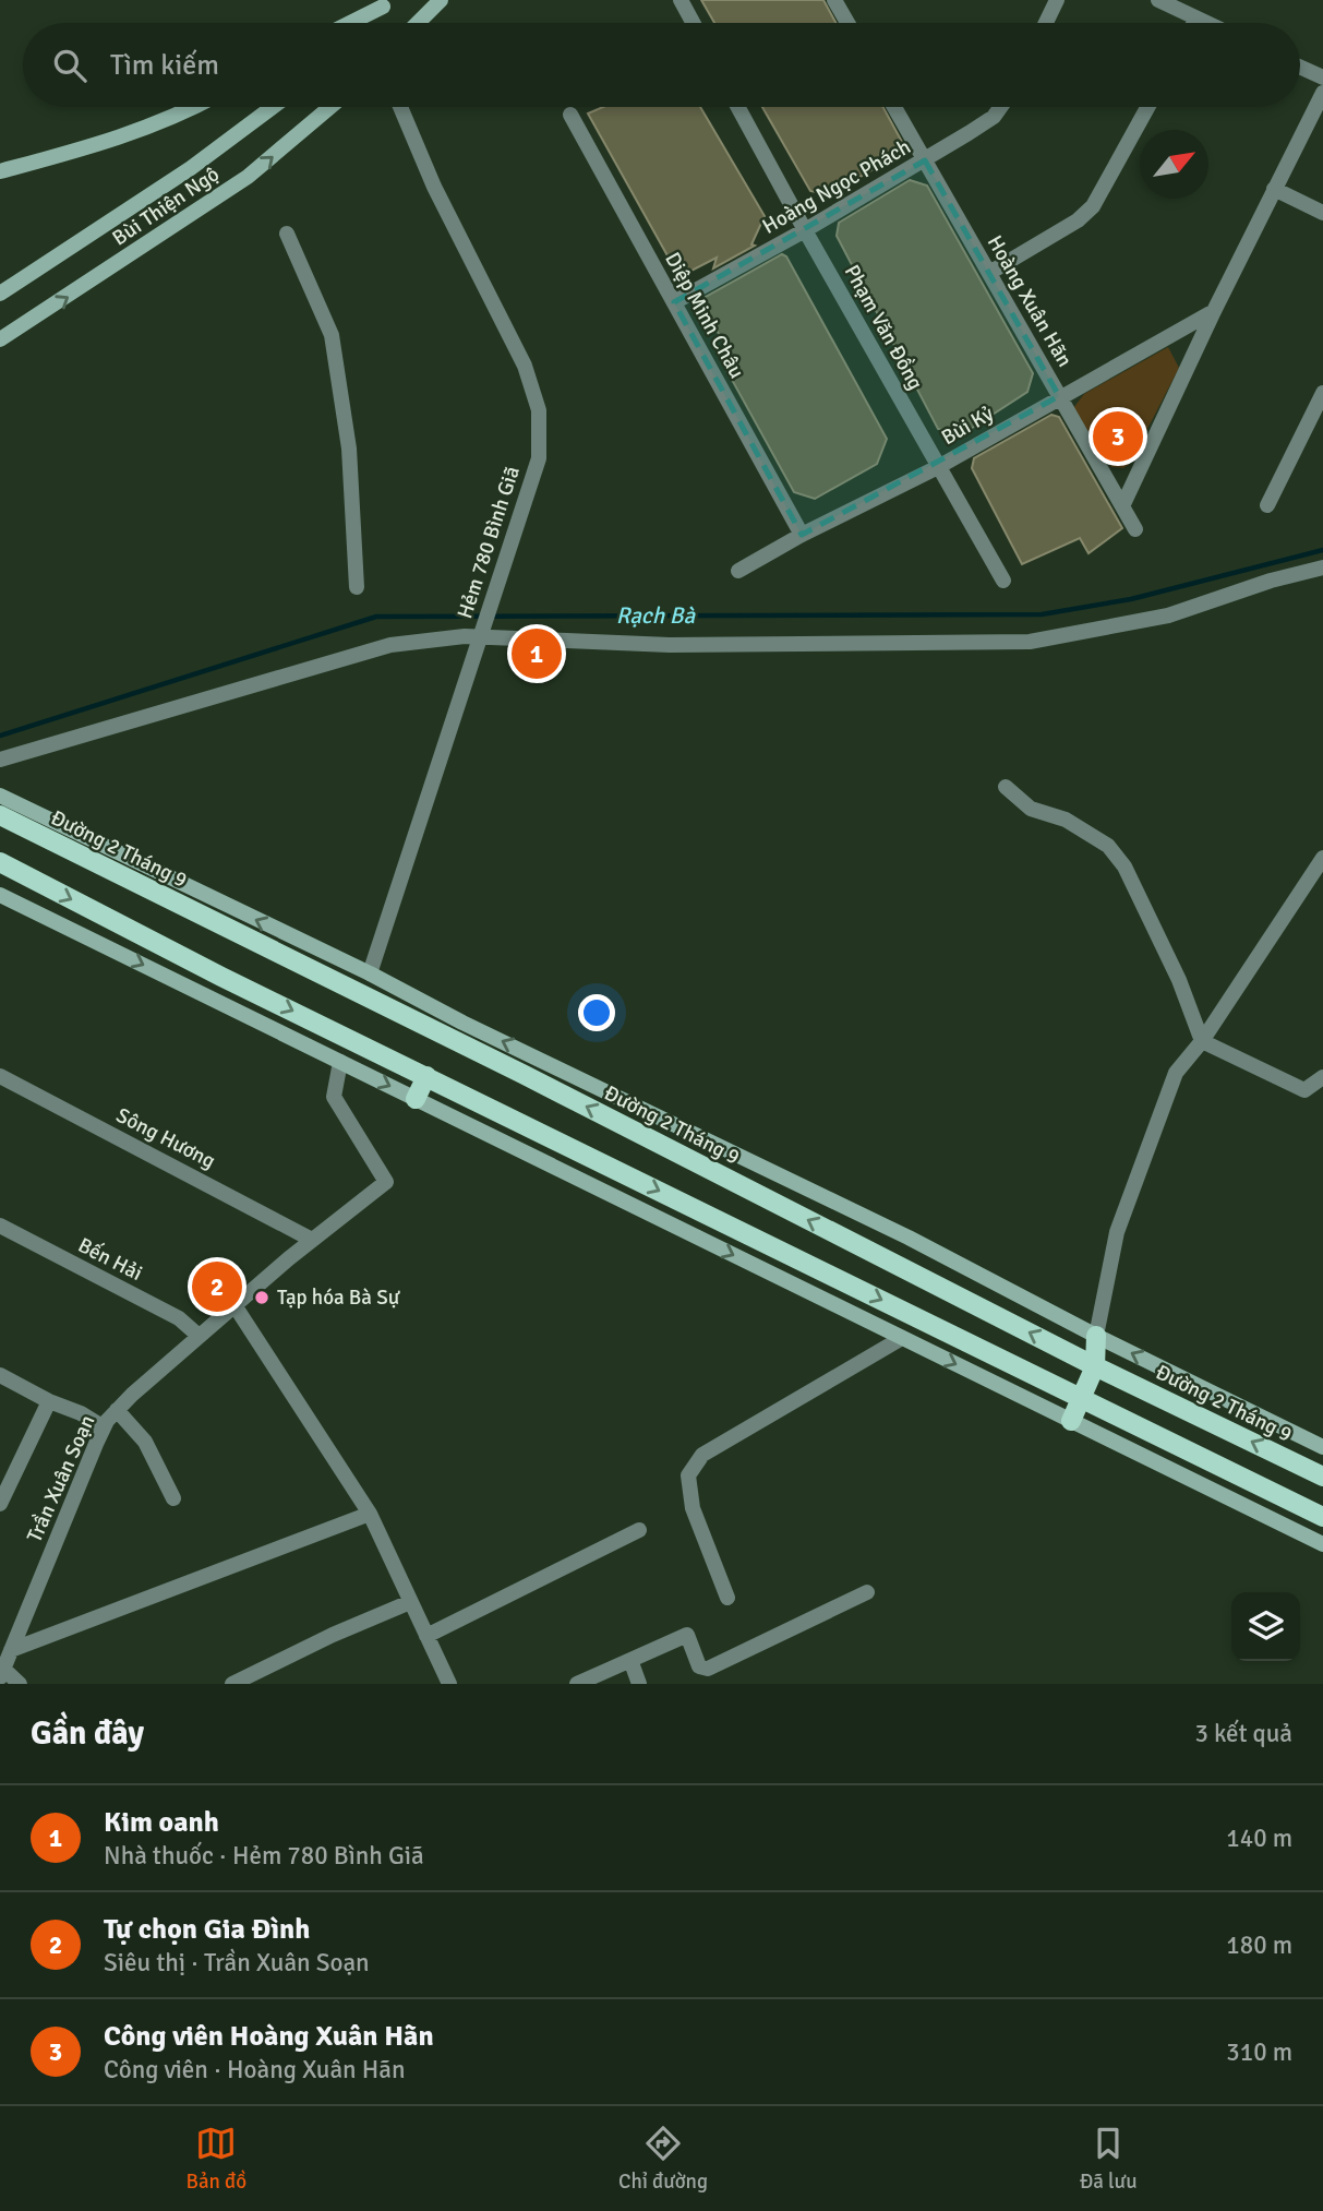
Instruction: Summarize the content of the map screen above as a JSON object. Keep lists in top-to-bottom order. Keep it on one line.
{"streets":{"main road":["Bùi Thiện Ngộ","Đường 2 Tháng 9"],"street":["Hoàng Ngọc Phách","Hoàng Xuân Hãn","Diệp Minh Châu","Phạm Văn Đồng","Bùi Kỷ","Hẻm 780 Bình Giã","Sông Hương","Bến Hải","Trần Xuân Soạn"]},"crossings":[["Hoàng Ngọc Phách","Hoàng Xuân Hãn"],["Hoàng Ngọc Phách","Diệp Minh Châu"],["Hoàng Ngọc Phách","Phạm Văn Đồng"],["Hoàng Xuân Hãn","Bùi Kỷ"],["Diệp Minh Châu","Bùi Kỷ"],["Phạm Văn Đồng","Bùi Kỷ"],["Hẻm 780 Bình Giã","Đường 2 Tháng 9"],["Sông Hương","Trần Xuân Soạn"],["Bến Hải","Trần Xuân Soạn"]],"water":["Rạch Bà"],"places":["Tạp hóa Bà Sự"],"north":"top right","page":{"search":"Tìm kiếm","pins":["3","1","2"],"heading":["Gần đây","3 kết quả"],"list":[{"mark":"1","name":"Kim oanh","note":"Nhà thuốc · Hẻm 780 Bình Giã","value":"140 m"},{"mark":"2","name":"Tự chọn Gia Đình","note":"Siêu thị · Trần Xuân Soạn","value":"180 m"},{"mark":"3","name":"Công viên Hoàng Xuân Hãn","note":"Công viên · Hoàng Xuân Hãn","value":"310 m"}],"nav":["Bản đồ","Chỉ đường","Đã lưu"]}}
